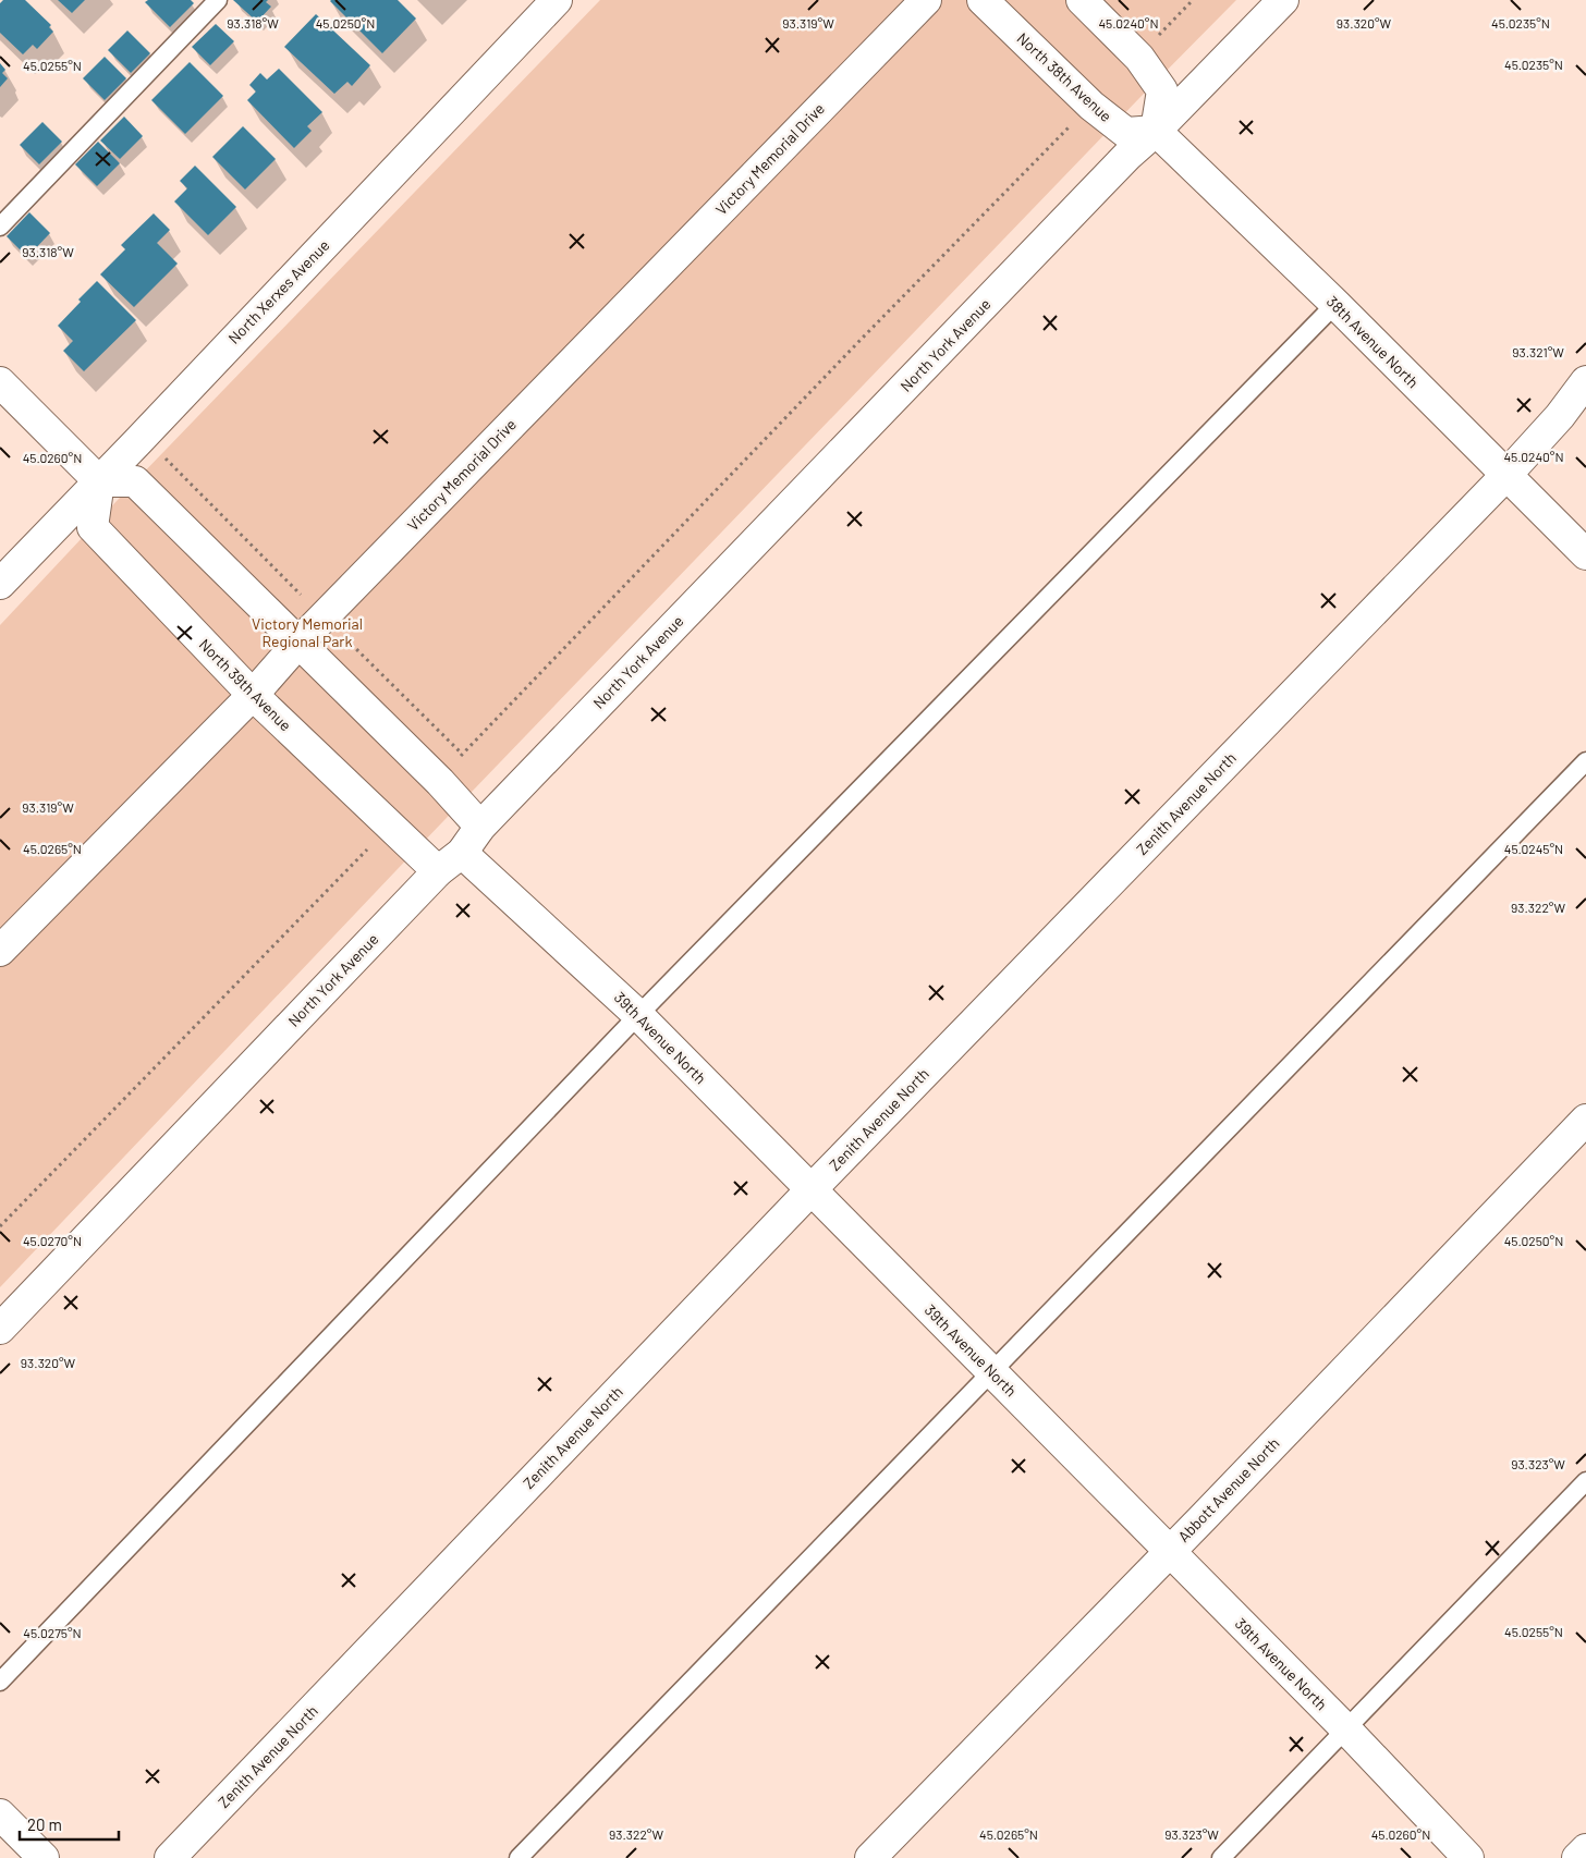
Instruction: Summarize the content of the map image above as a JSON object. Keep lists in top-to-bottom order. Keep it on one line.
{"streets":{"street":["North 38th Avenue","Victory Memorial Drive","North Xerxes Avenue","38th Avenue North","North York Avenue","North 39th Avenue","Zenith Avenue North","39th Avenue North","Abbott Avenue North"]},"crossings":[["North 38th Avenue","38th Avenue North"],["North 38th Avenue","North York Avenue"],["Victory Memorial Drive","North 39th Avenue"],["North Xerxes Avenue","North 39th Avenue"],["38th Avenue North","North York Avenue"],["38th Avenue North","Zenith Avenue North"],["North York Avenue","North 39th Avenue"],["North York Avenue","39th Avenue North"],["Zenith Avenue North","39th Avenue North"],["39th Avenue North","Abbott Avenue North"]],"parks":["Victory Memorial Regional Park"],"scale_bar":"20 m","coordinates":["45.0250°N","45.0235°N","93.318°W","93.319°W","45.0240°N","93.320°W","45.0255°N","93.321°W","45.0260°N","45.0245°N","45.0265°N","93.322°W","45.0270°N","93.323°W","45.0275°N"]}
